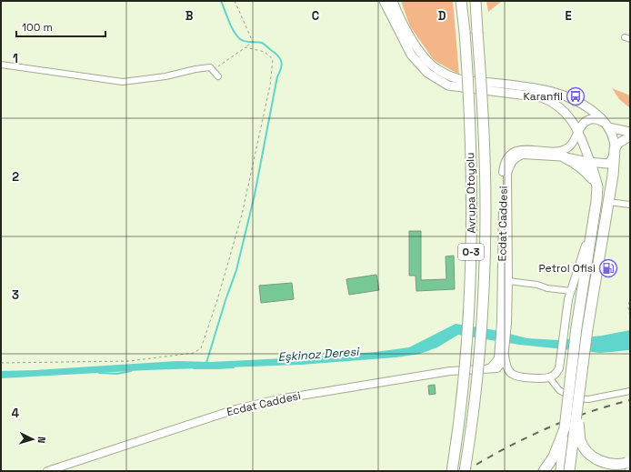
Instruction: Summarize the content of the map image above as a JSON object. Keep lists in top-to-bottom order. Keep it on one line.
{"streets":{"highway":["Avrupa Otoyolu","O-3"],"main road":["Ecdat Caddesi"]},"water":["Eşkinoz Deresi"],"places":{"bus stop":["Karanfil"],"fuel station":["Petrol Ofisi"]},"scale_bar":"100 m","north":"right","grid":{"columns":["B","C","D","E"],"rows":["1","2","3","4"]}}
